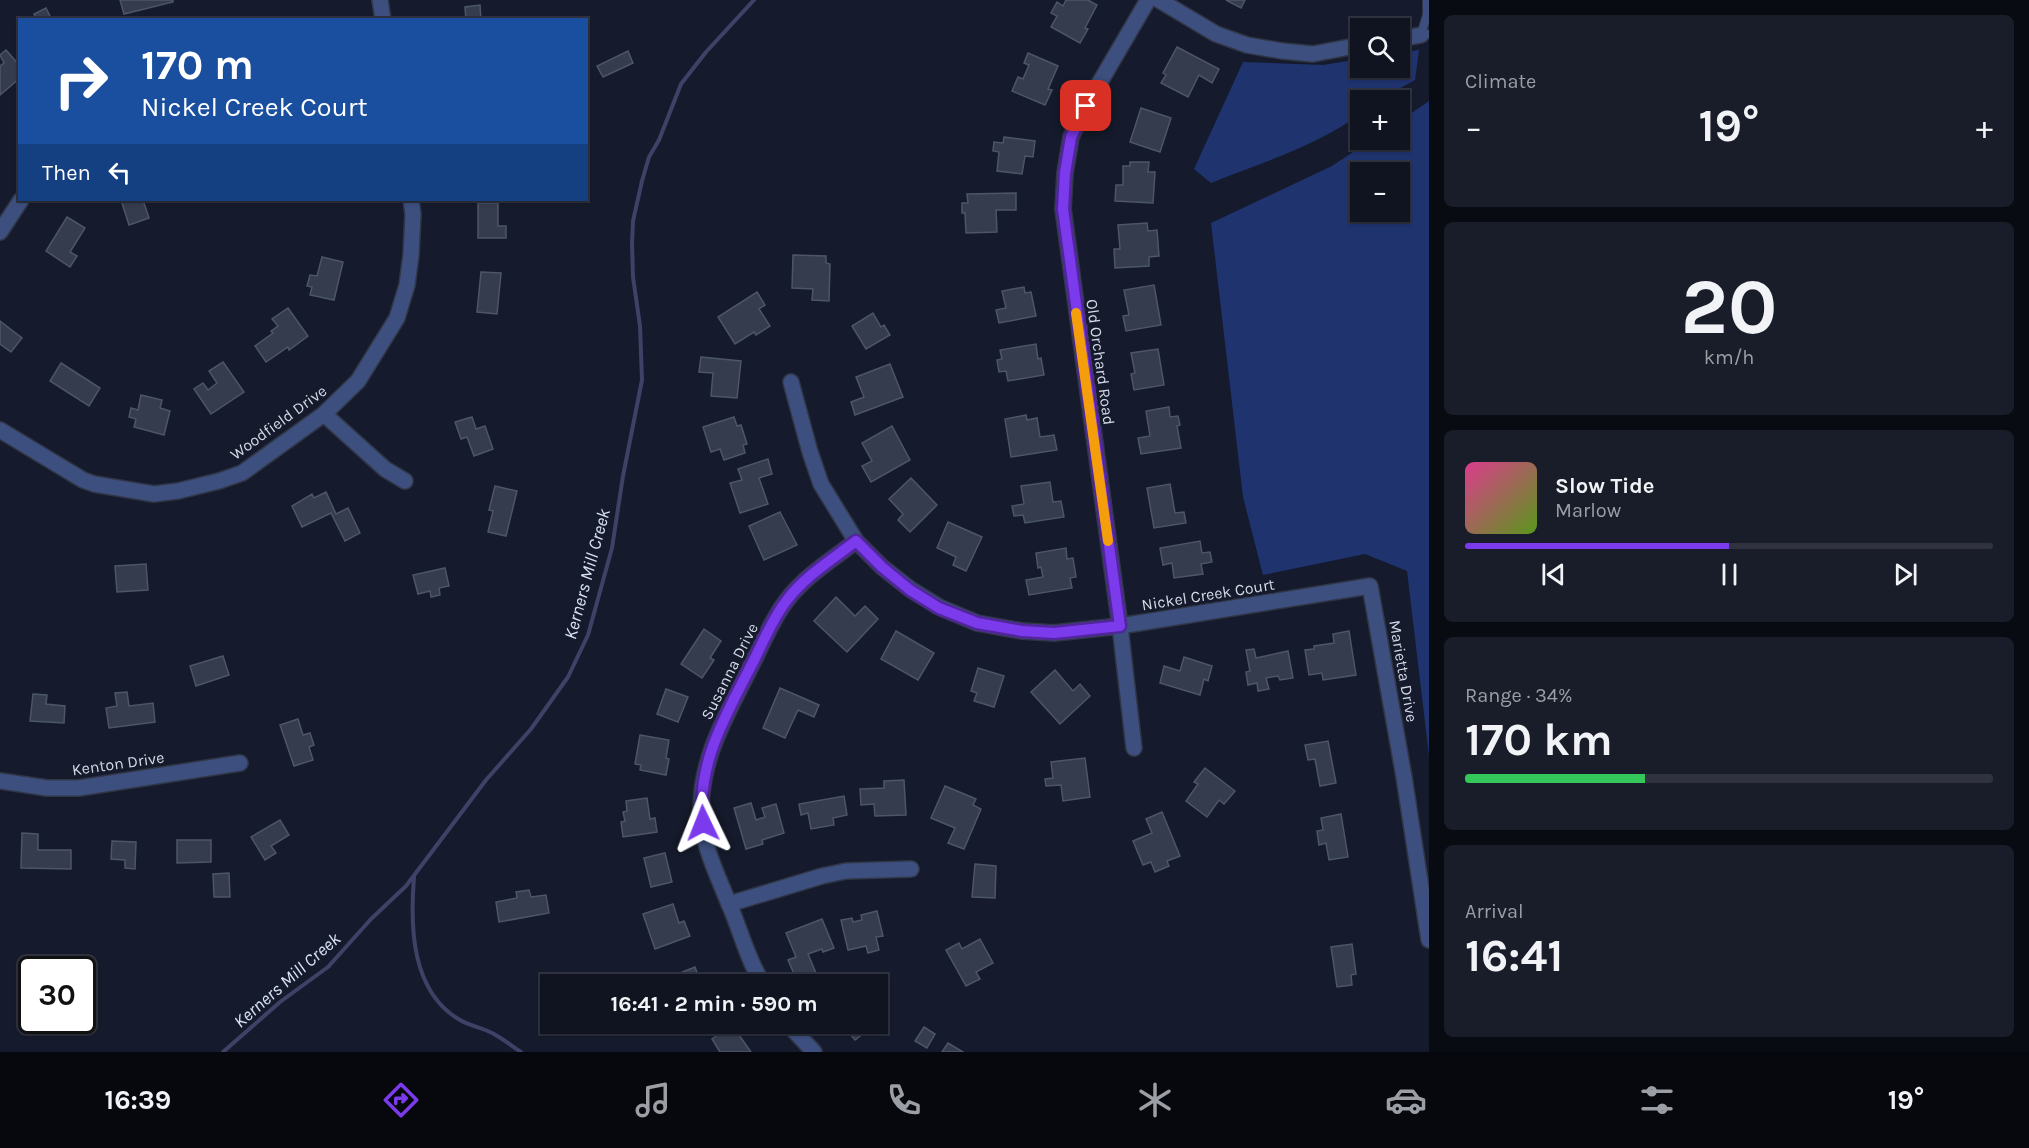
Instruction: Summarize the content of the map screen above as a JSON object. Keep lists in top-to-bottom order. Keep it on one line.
{"streets":{"street":["Old Orchard Road","Woodfield Drive","Nickel Creek Court","Susanna Drive","Marietta Drive","Kenton Drive"]},"crossings":[["Old Orchard Road","Nickel Creek Court"],["Nickel Creek Court","Susanna Drive"],["Nickel Creek Court","Marietta Drive"]],"water":["Kerners Mill Creek"],"page":{"tile":["Climate",["20","km/h"],["Range · 34%","170 km"],["Arrival","16:41"]],"map_buttons":["+","−"],"turn":["170 m","Nickel Creek Court"],"heat":["−","19°","+"],"then":"Then","song":["Slow Tide","Marlow"],"limit":"30","trip":"16:41 · 2 min · 590 m","tabs":["16:39","19°"]}}
